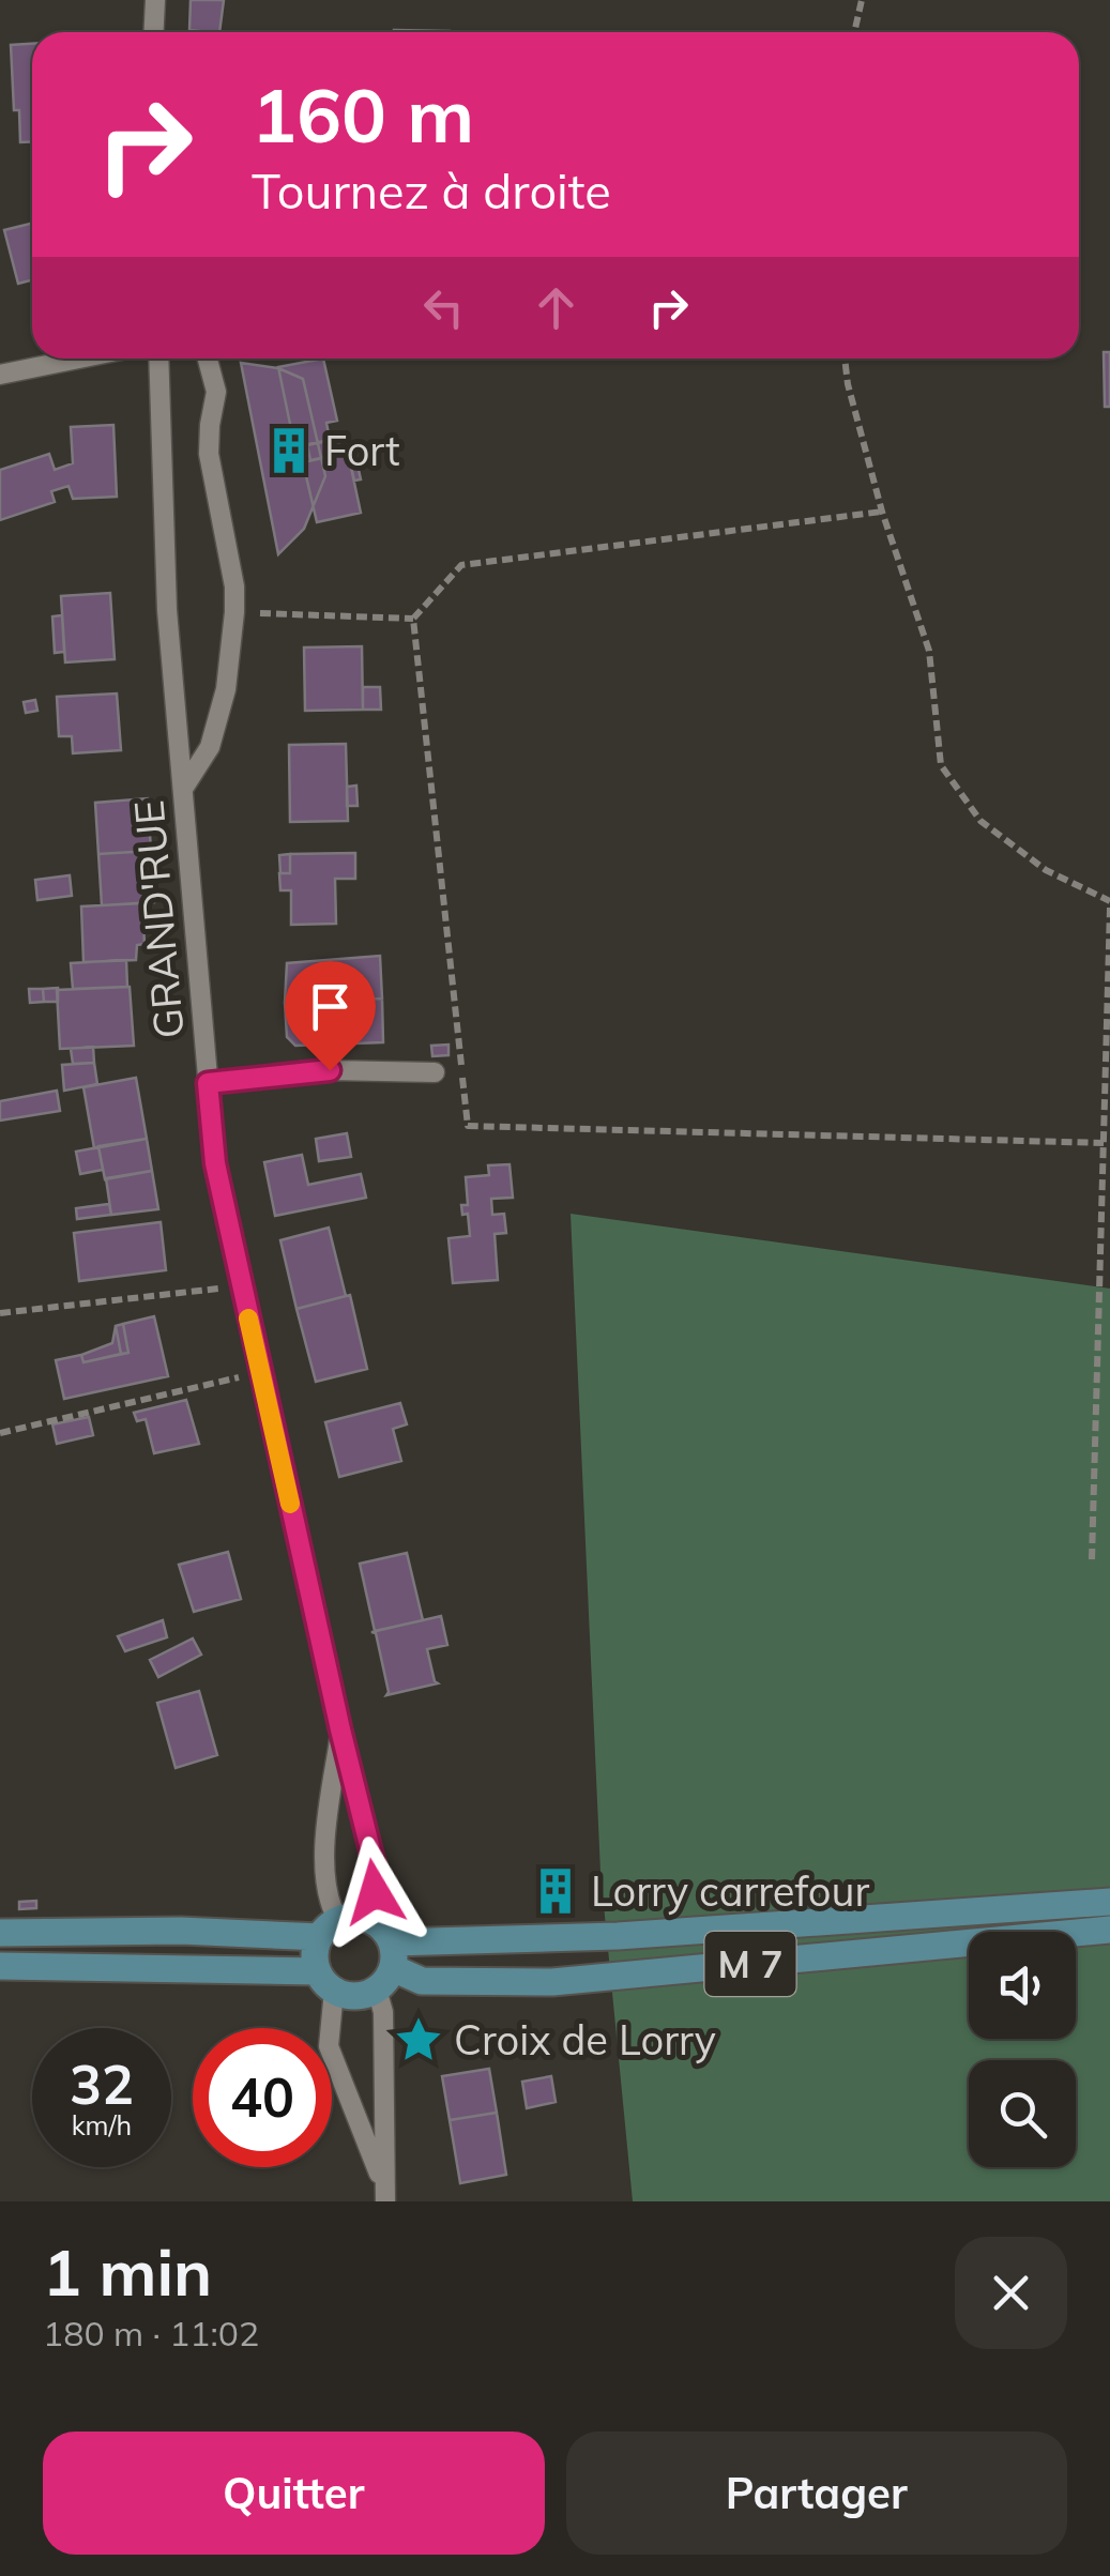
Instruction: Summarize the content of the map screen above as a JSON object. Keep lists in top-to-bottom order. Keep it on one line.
{"streets":{"main road":["M 7"],"street":["GRAND'RUE"]},"crossings":[["GRAND'RUE","M 7"]],"places":{"building":["Fort","Lorry carrefour"],"place":["Croix de Lorry"]},"page":{"turn":["160 m","Tournez à droite"],"speed":"32 km/h","limit":"40","heading":["1 min","180 m · 11:02"],"buttons":["Quitter","Partager"]}}
